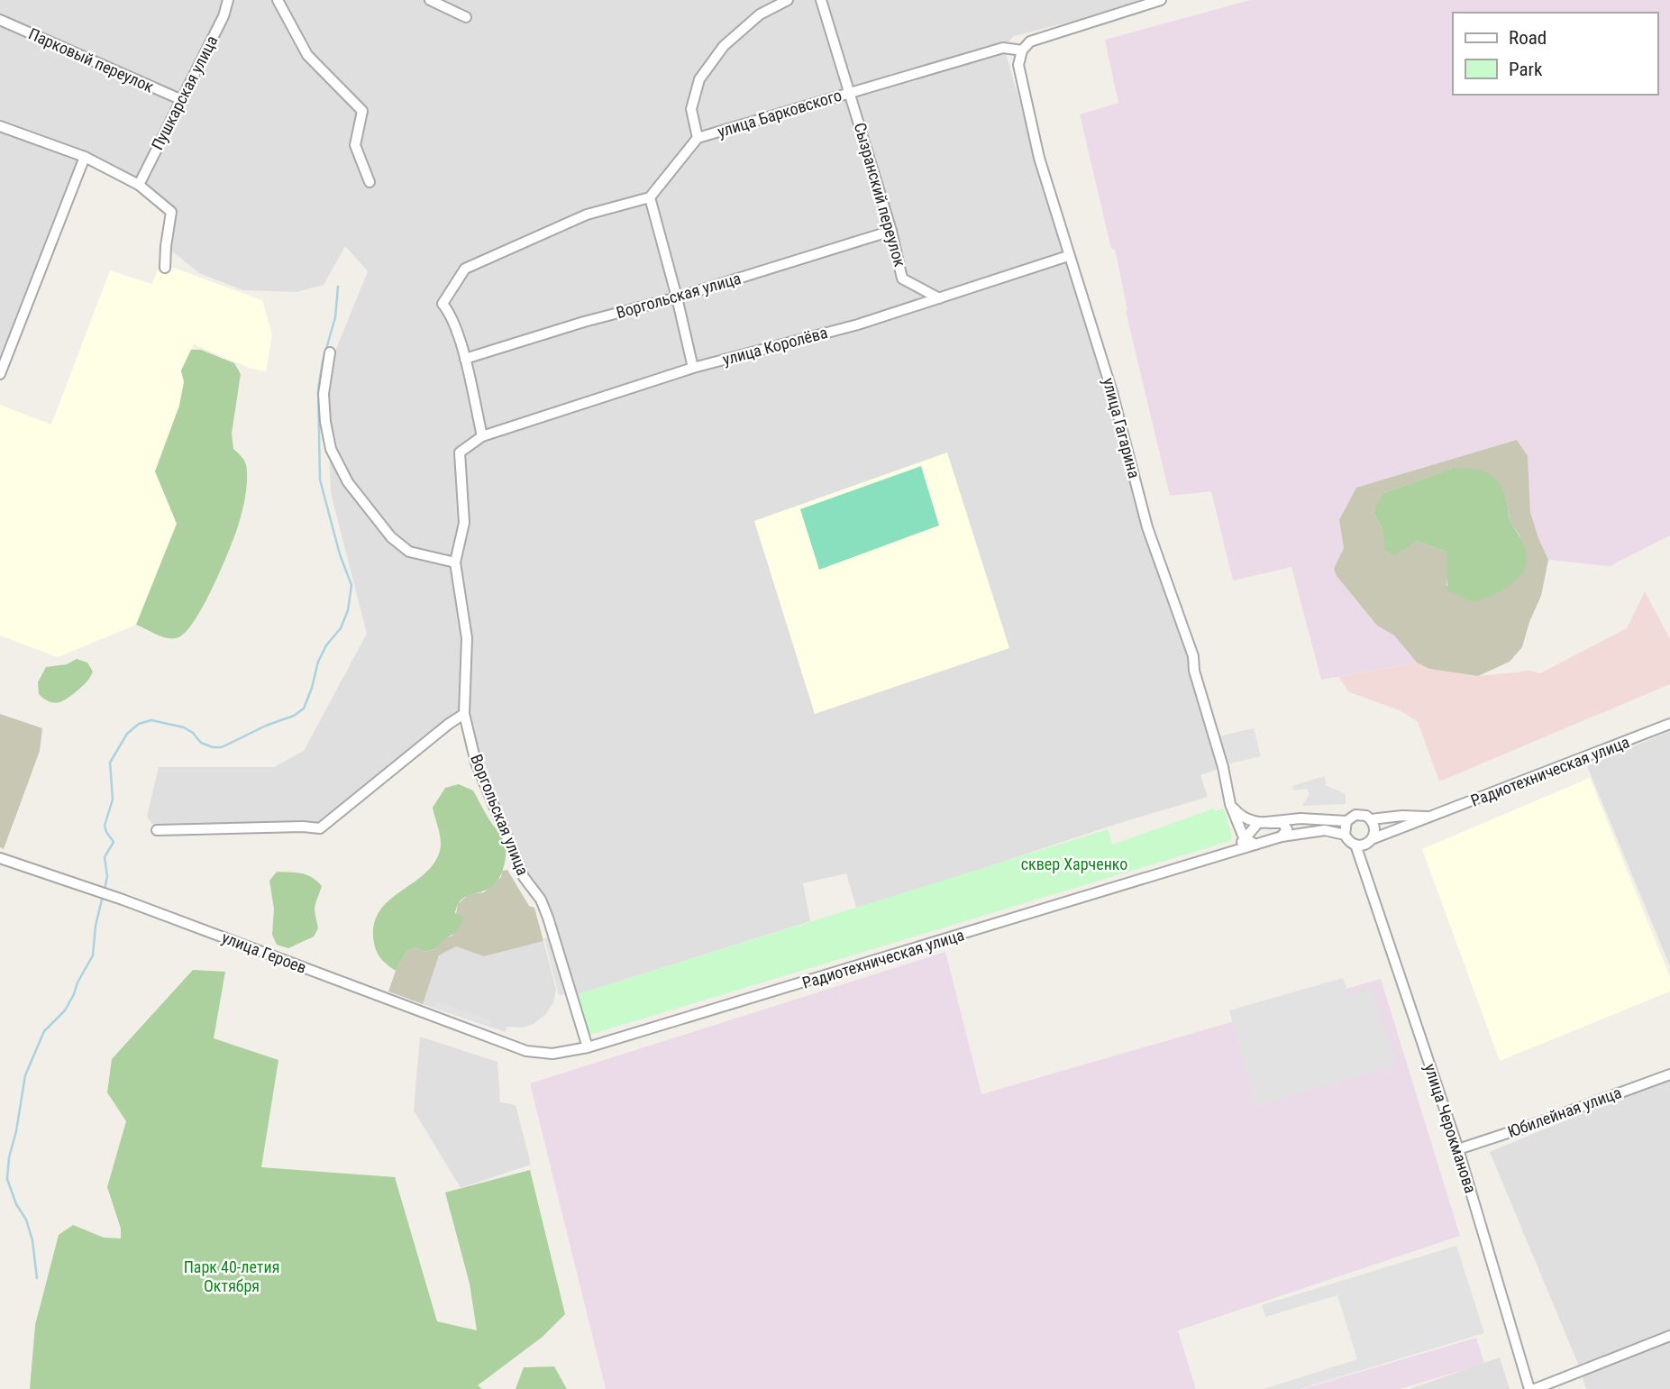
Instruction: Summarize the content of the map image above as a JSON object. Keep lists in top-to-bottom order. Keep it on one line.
{"streets":{"street":["Парковый переулок","Пушкарская улица","улица Барковского","Сызранский переулок","Воргольская улица","улица Королёва","улица Гагарина","Радиотехническая улица","улица Героев","Юбилейная улица","улица Черокманова"]},"crossings":[["Парковый переулок","Пушкарская улица"],["улица Барковского","Сызранский переулок"],["улица Барковского","улица Гагарина"],["Сызранский переулок","Воргольская улица"],["Сызранский переулок","улица Королёва"],["Воргольская улица","улица Королёва"],["Воргольская улица","Радиотехническая улица"],["улица Королёва","улица Гагарина"],["Радиотехническая улица","улица Героев"],["Радиотехническая улица","улица Черокманова"],["Юбилейная улица","улица Черокманова"]],"parks":["сквер Харченко","Парк 40-летия Октября"],"legend":["Road","Park"]}
